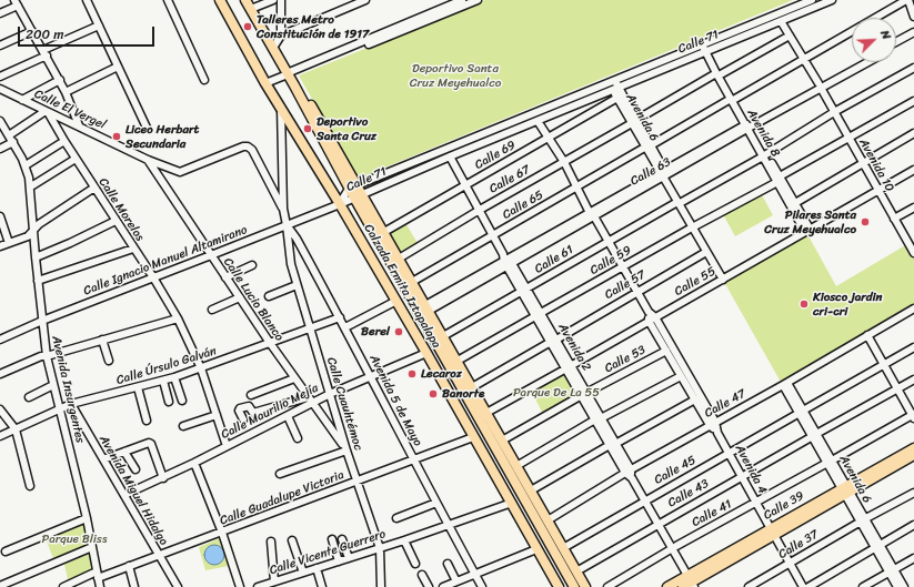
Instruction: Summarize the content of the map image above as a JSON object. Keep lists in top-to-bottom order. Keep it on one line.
{"streets":{"main road":["Calzada Ermita Iztapalapa","Calle 39"],"street":["Calle 71","Calle El Vergel","Avenida 6","Avenida 8","Calle 69","Avenida 10","Calle 63","Calle 67","Calle 65","Calle Morelos","Calle 61","Calle Ignacio Manuel Altamirano","Calle 59","Calle 55","Calle 57","Calle Lucio Blanco","Avenida 2","Calle 53","Calle Úrsulo Galván","Avenida Insurgentes","Avenida 5 de Mayo","Calle Cuauhtémoc","Calle 47","Calle Maurilio Mejía","Avenida 4","Calle 45","Avenida Miguel Hidalgo","Calle 43","Calle Guadalupe Victoria","Calle 41","Calle 37","Calle Vicente Guerrero"]},"crossings":[["Calle 71","Avenida 6"],["Calle 71","Avenida 8"],["Calle 71","Avenida 10"],["Calle 71","Calle Ignacio Manuel Altamirano"],["Calle 71","Calzada Ermita Iztapalapa"],["Calle 71","Avenida 2"],["Calle 71","Avenida 4"],["Calle El Vergel","Calle Morelos"],["Calle El Vergel","Calle Lucio Blanco"],["Calle El Vergel","Calle Cuauhtémoc"],["Avenida 6","Calle 69"],["Avenida 6","Calle 63"],["Avenida 6","Calle 67"],["Avenida 6","Calle 65"],["Avenida 6","Calle 61"],["Avenida 6","Calle 59"],["Avenida 6","Calle 55"],["Avenida 6","Calle 57"],["Avenida 6","Calle 47"],["Avenida 6","Calle 45"],["Avenida 6","Calle 43"],["Avenida 6","Calle 39"],["Avenida 6","Calle 41"],["Avenida 6","Calle 37"],["Avenida 8","Calle 63"],["Avenida 8","Calle 67"],["Avenida 8","Calle 65"],["Avenida 8","Calle 61"],["Avenida 8","Calle 59"],["Avenida 8","Calle 55"],["Calle 69","Calzada Ermita Iztapalapa"],["Calle 69","Avenida 2"],["Calle 69","Avenida 4"],["Avenida 10","Calle 63"],["Avenida 10","Calle 67"],["Avenida 10","Calle 65"],["Avenida 10","Calle 61"],["Avenida 10","Calle 59"],["Avenida 10","Calle 55"],["Calle 63","Calzada Ermita Iztapalapa"],["Calle 63","Avenida 2"],["Calle 63","Avenida 4"],["Calle 67","Calzada Ermita Iztapalapa"],["Calle 67","Avenida 2"],["Calle 67","Avenida 4"],["Calle 65","Calzada Ermita Iztapalapa"],["Calle 65","Avenida 2"],["Calle 65","Avenida 4"],["Calle Morelos","Calle Ignacio Manuel Altamirano"],["Calle Morelos","Calle Úrsulo Galván"],["Calle Morelos","Calle Maurilio Mejía"],["Calle 61","Calzada Ermita Iztapalapa"],["Calle 61","Avenida 2"],["Calle 61","Avenida 4"],["Calle Ignacio Manuel Altamirano","Calzada Ermita Iztapalapa"],["Calle Ignacio Manuel Altamirano","Calle Lucio Blanco"],["Calle Ignacio Manuel Altamirano","Avenida Insurgentes"],["Calle Ignacio Manuel Altamirano","Avenida 5 de Mayo"],["Calle Ignacio Manuel Altamirano","Calle Cuauhtémoc"],["Calle 59","Calzada Ermita Iztapalapa"],["Calle 59","Avenida 2"],["Calle 59","Avenida 4"],["Calle 55","Calzada Ermita Iztapalapa"],["Calle 55","Avenida 2"],["Calle 55","Avenida 4"],["Calle 57","Calzada Ermita Iztapalapa"],["Calle 57","Avenida 2"],["Calle 57","Avenida 4"],["Calzada Ermita Iztapalapa","Calle 53"],["Calzada Ermita Iztapalapa","Calle 47"],["Calzada Ermita Iztapalapa","Calle Maurilio Mejía"],["Calzada Ermita Iztapalapa","Calle 45"],["Calzada Ermita Iztapalapa","Calle 43"],["Calzada Ermita Iztapalapa","Calle Guadalupe Victoria"],["Calzada Ermita Iztapalapa","Calle Vicente Guerrero"],["Calle Lucio Blanco","Calle Úrsulo Galván"],["Calle Lucio Blanco","Calle Cuauhtémoc"],["Calle Lucio Blanco","Calle Maurilio Mejía"],["Avenida 2","Calle 53"],["Avenida 2","Calle 47"],["Avenida 2","Calle 45"],["Avenida 2","Calle 43"],["Avenida 2","Calle 39"],["Avenida 2","Calle 41"],["Calle 53","Avenida 4"],["Calle Úrsulo Galván","Avenida Insurgentes"],["Calle Úrsulo Galván","Avenida 5 de Mayo"],["Calle Úrsulo Galván","Calle Cuauhtémoc"],["Calle Úrsulo Galván","Avenida Miguel Hidalgo"],["Avenida Insurgentes","Calle Guadalupe Victoria"],["Avenida 5 de Mayo","Calle Cuauhtémoc"],["Avenida 5 de Mayo","Calle Maurilio Mejía"],["Avenida 5 de Mayo","Calle Guadalupe Victoria"],["Avenida 5 de Mayo","Calle Vicente Guerrero"],["Calle Cuauhtémoc","Calle Maurilio Mejía"],["Calle Cuauhtémoc","Calle Guadalupe Victoria"],["Calle Cuauhtémoc","Calle Vicente Guerrero"],["Calle 47","Avenida 4"],["Calle Maurilio Mejía","Avenida Miguel Hidalgo"],["Avenida 4","Calle 45"],["Avenida 4","Calle 43"],["Avenida 4","Calle 39"],["Avenida 4","Calle 41"],["Avenida 4","Calle 37"],["Avenida Miguel Hidalgo","Calle Guadalupe Victoria"]],"parks":["Deportivo Santa Cruz Meyehualco","Parque De La 55","Parque Bliss"],"places":["Talleres Metro Constitución de 1917","Deportivo Santa Cruz","Liceo Herbart Secundaria","Pilares Santa Cruz Meyehualco","Kiosco jardin cri-cri","Berel","Lecaroz","Banorte"],"scale_bar":"200 m","north":"top right"}
